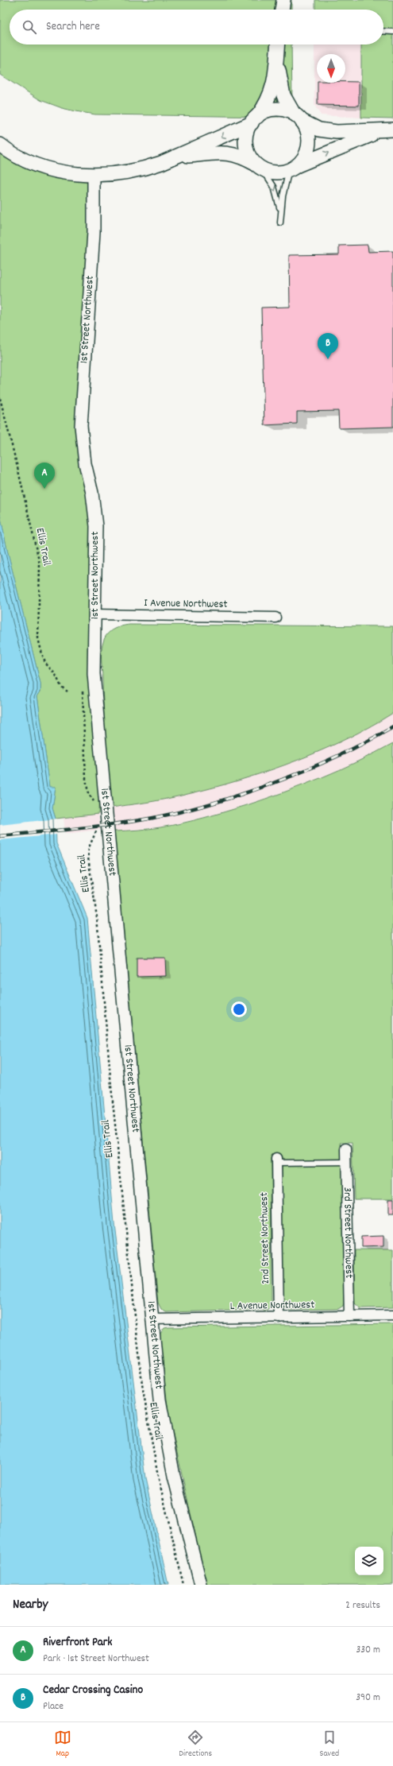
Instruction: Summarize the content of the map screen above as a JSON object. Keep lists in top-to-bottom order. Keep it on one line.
{"streets":{"street":["1st Street Northwest","I Avenue Northwest","3rd Street Northwest","2nd Street Northwest","L Avenue Northwest"],"path":["Ellis Trail"]},"crossings":[["1st Street Northwest","I Avenue Northwest"],["1st Street Northwest","L Avenue Northwest"],["3rd Street Northwest","L Avenue Northwest"],["2nd Street Northwest","L Avenue Northwest"]],"north":"bottom","page":{"search":"Search here","pins":["B","A"],"heading":["Nearby","2 results"],"list":[{"mark":"A","name":"Riverfront Park","note":"Park · 1st Street Northwest","value":"330 m"},{"mark":"B","name":"Cedar Crossing Casino","note":"Place","value":"390 m"}],"nav":["Map","Directions","Saved"]}}
